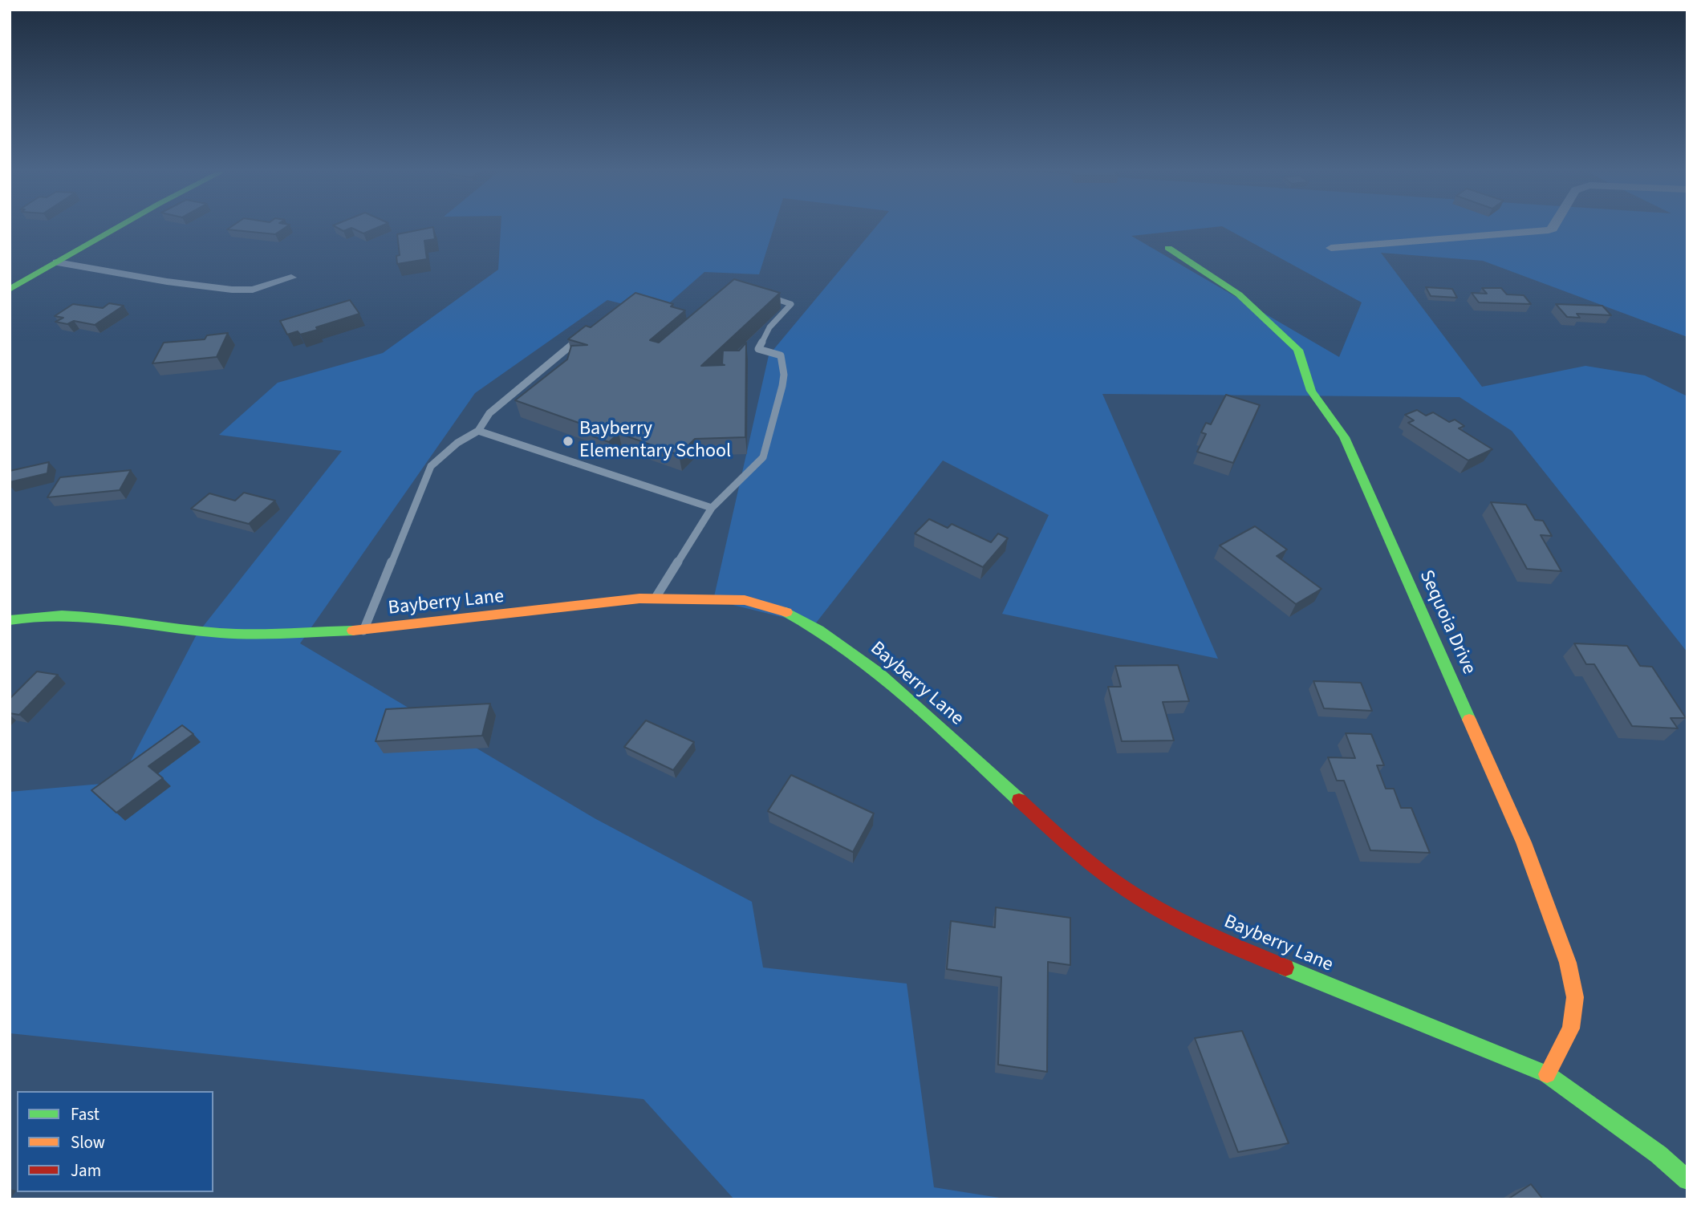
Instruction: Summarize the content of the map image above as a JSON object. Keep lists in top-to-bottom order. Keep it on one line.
{"streets":{"street":["Bayberry Lane","Sequoia Drive"]},"crossings":[["Bayberry Lane","Sequoia Drive"]],"places":["Bayberry Elementary School"],"legend":["Fast","Slow","Jam"]}
